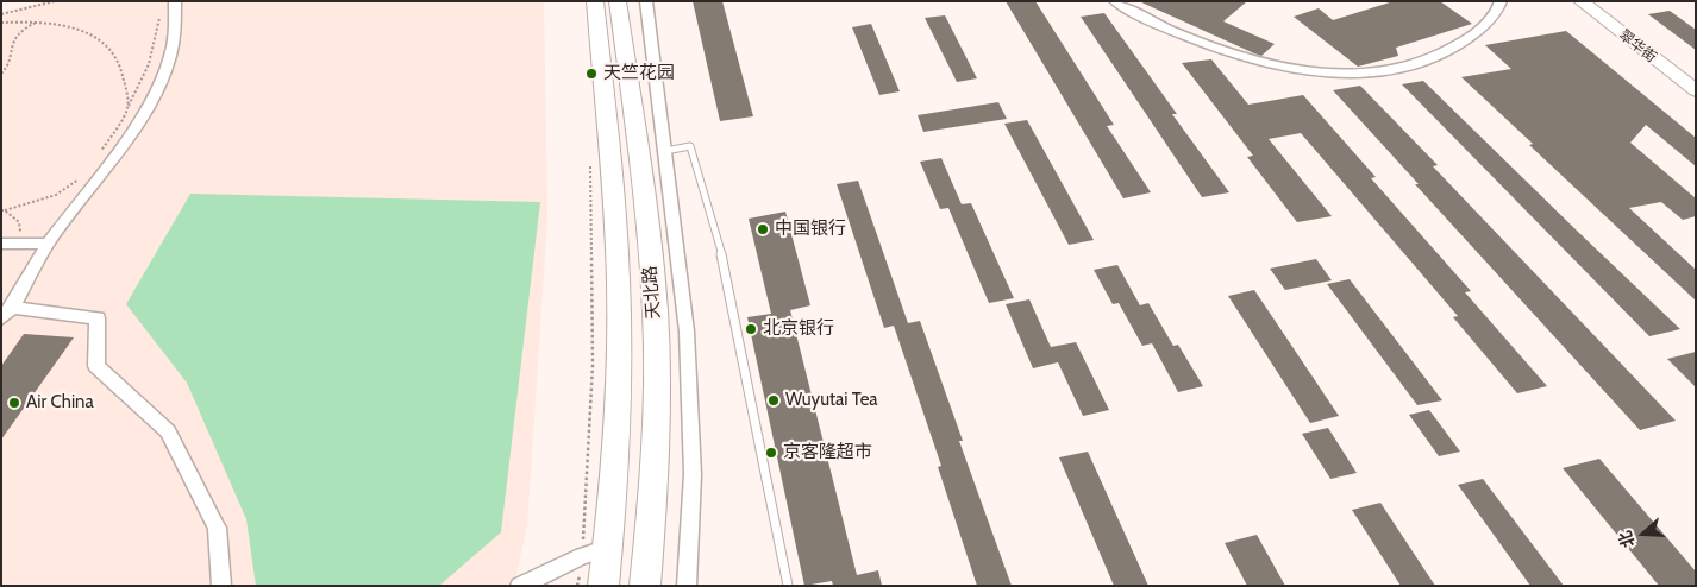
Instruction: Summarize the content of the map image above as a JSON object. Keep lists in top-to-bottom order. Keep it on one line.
{"streets":{"main road":["天北路"],"street":["翠华街"]},"places":["天竺花园","中国银行","北京银行","Wuyutai Tea","Air China","京客隆超市"],"north":"left"}
